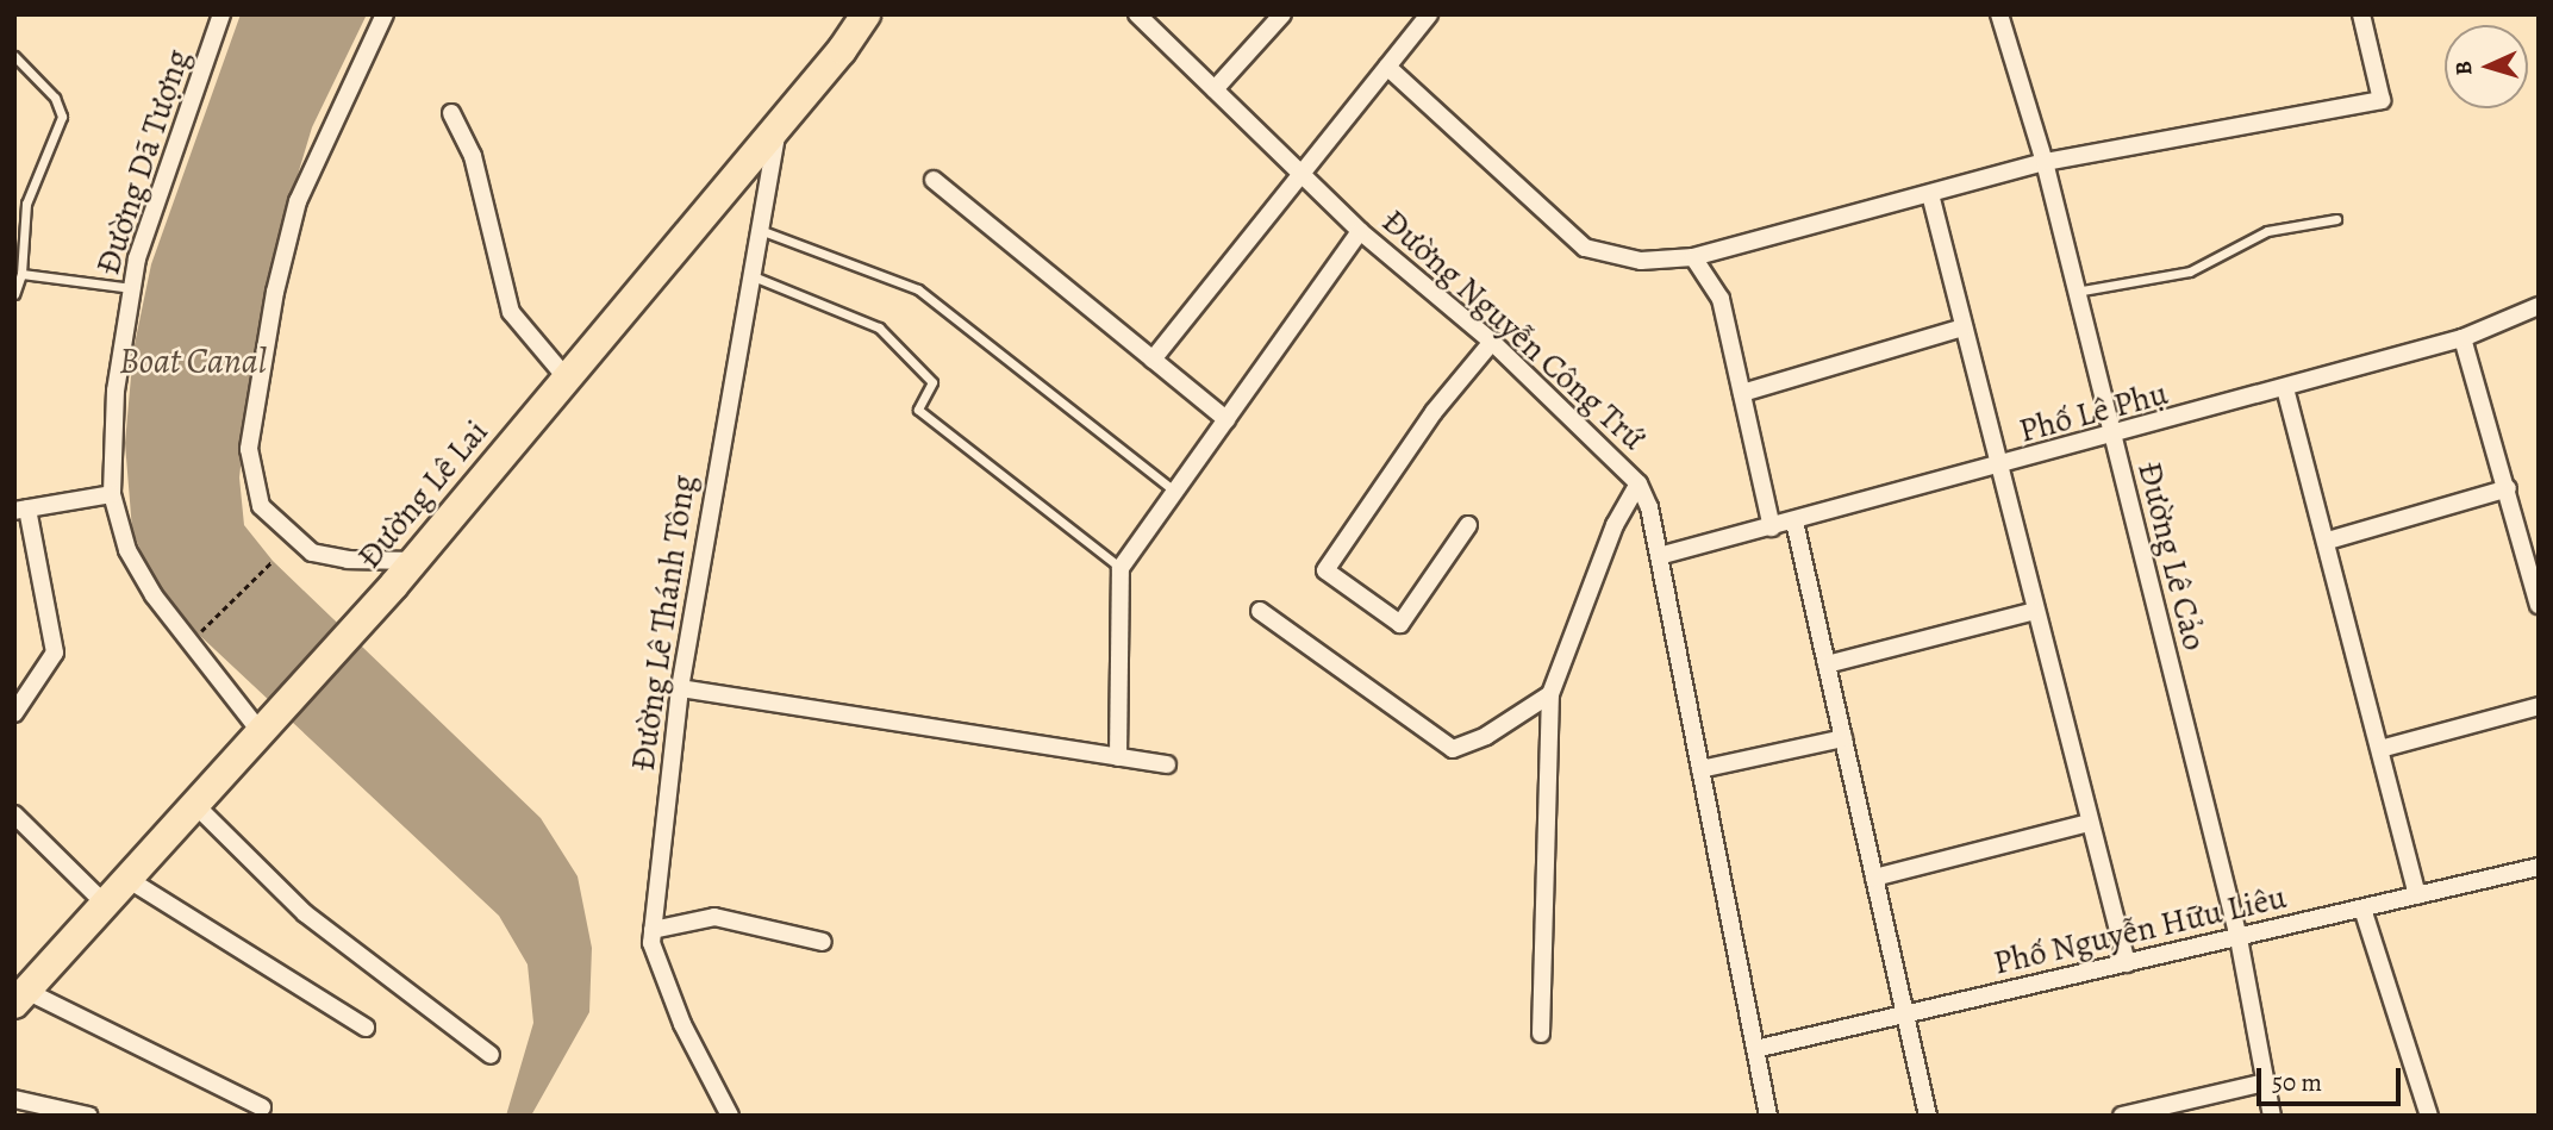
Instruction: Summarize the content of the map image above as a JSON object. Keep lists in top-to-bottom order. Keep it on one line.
{"streets":{"highway":["Đường Lê Lai"],"street":["Đường Dã Tượng","Đường Nguyễn Công Trứ","Phố Lê Phụ","Đường Lê Cảo","Đường Lê Thánh Tông","Phố Nguyễn Hữu Liêu"]},"crossings":[["Đường Dã Tượng","Đường Lê Lai"],["Đường Nguyễn Công Trứ","Phố Lê Phụ"],["Đường Nguyễn Công Trứ","Phố Nguyễn Hữu Liêu"],["Phố Lê Phụ","Đường Lê Cảo"],["Đường Lê Lai","Đường Lê Thánh Tông"],["Đường Lê Cảo","Phố Nguyễn Hữu Liêu"]],"water":["Boat Canal"],"scale_bar":"50 m","north":"left"}
